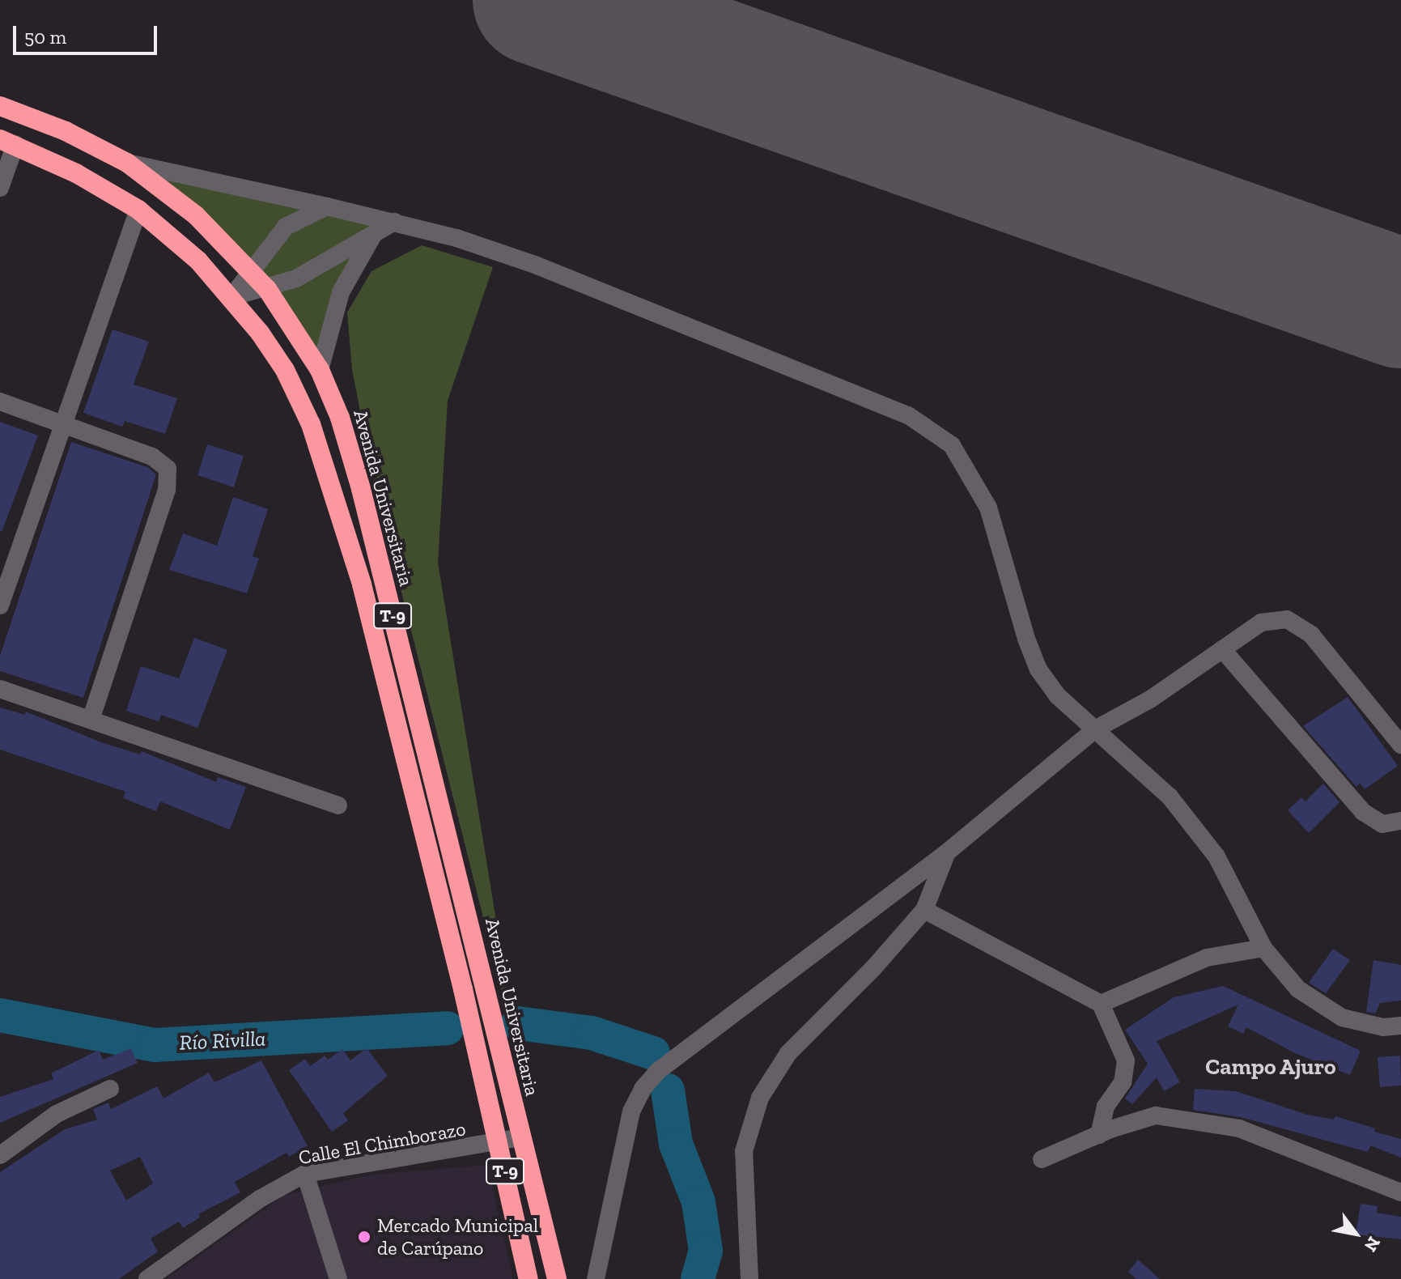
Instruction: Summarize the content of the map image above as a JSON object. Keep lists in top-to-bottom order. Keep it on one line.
{"streets":{"highway":["Avenida Universitaria","T-9"],"street":["Calle El Chimborazo"]},"crossings":[["Avenida Universitaria","Calle El Chimborazo"],["T-9","Calle El Chimborazo"]],"districts":["Campo Ajuro"],"water":["Río Rivilla"],"places":["Mercado Municipal de Carúpano"],"scale_bar":"50 m","north":"bottom right"}
